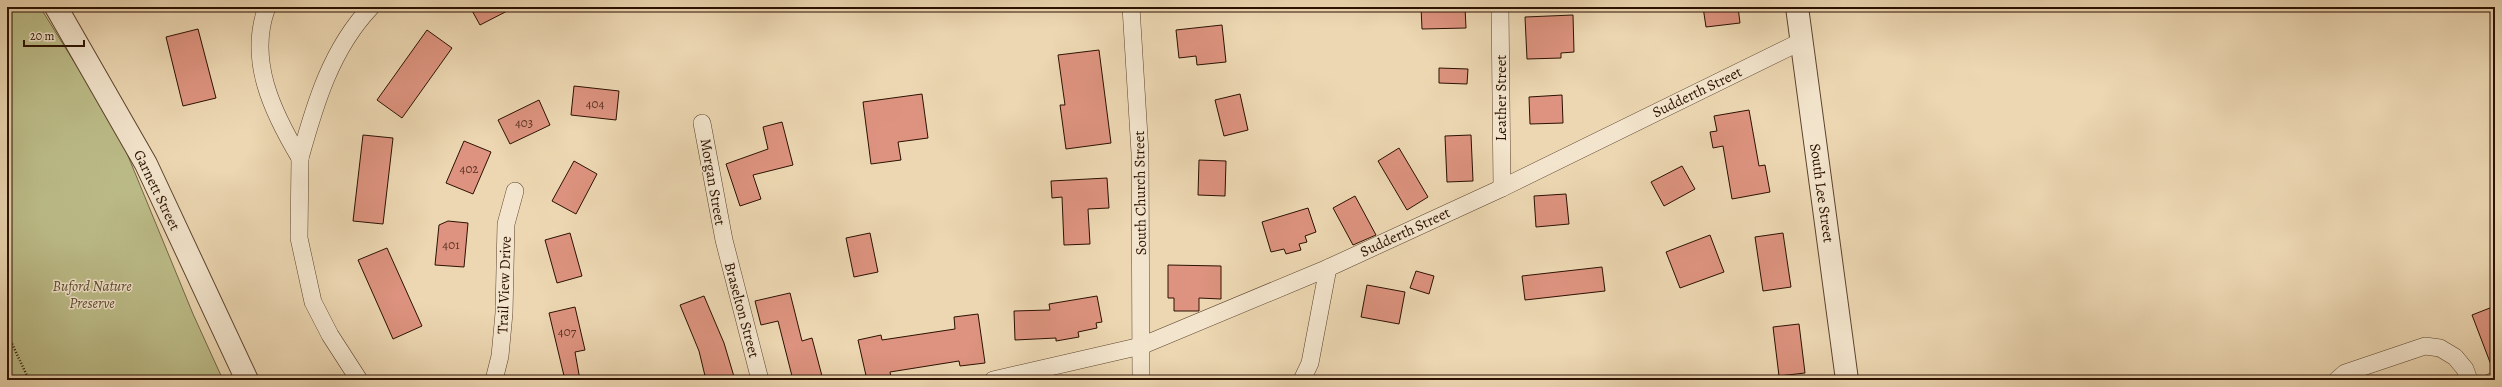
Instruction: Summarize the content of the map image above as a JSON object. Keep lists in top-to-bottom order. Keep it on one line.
{"streets":{"street":["Sudderth Street","Leather Street","Morgan Street","Garnett Street","South Church Street","South Lee Street","Trail View Drive","Braselton Street"]},"crossings":[["Sudderth Street","Leather Street"],["Sudderth Street","South Church Street"],["Sudderth Street","South Lee Street"],["Morgan Street","Braselton Street"]],"parks":["Buford Nature Preserve"],"house_numbers":["404","403","402","401","407"],"scale_bar":"20 m"}
